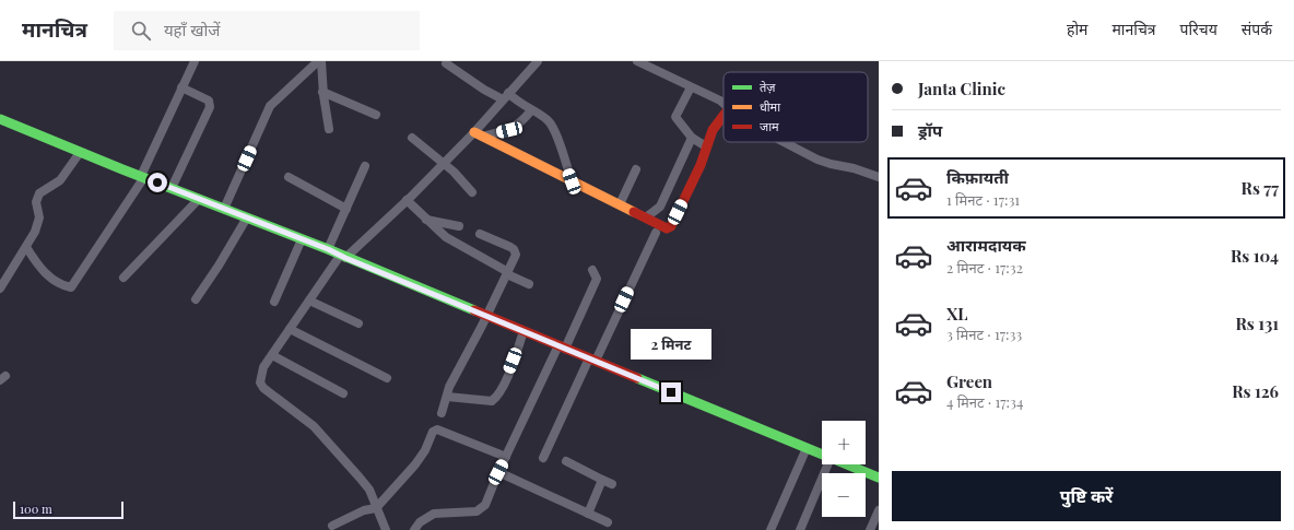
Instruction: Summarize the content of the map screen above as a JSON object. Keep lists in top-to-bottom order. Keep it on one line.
{"legend":["तेज़","धीमा","जाम"],"scale_bar":"100 m","page":{"header":"मानचित्र","search":"यहाँ खोजें","nav":["होम","मानचित्र","परिचय","संपर्क"],"banner":["Janta Clinic","ड्रॉप"],"list":[{"name":"किफ़ायती","note":"1 मिनट · 17:31","value":"Rs 77"},{"name":"आरामदायक","note":"2 मिनट · 17:32","value":"Rs 104"},{"name":"XL","note":"3 मिनट · 17:33","value":"Rs 131"},{"name":"Green","note":"4 मिनट · 17:34","value":"Rs 126"}],"bubble":"2 मिनट","map_buttons":["+","−"],"buttons":"पुष्टि करें","scale":"100 m"}}
